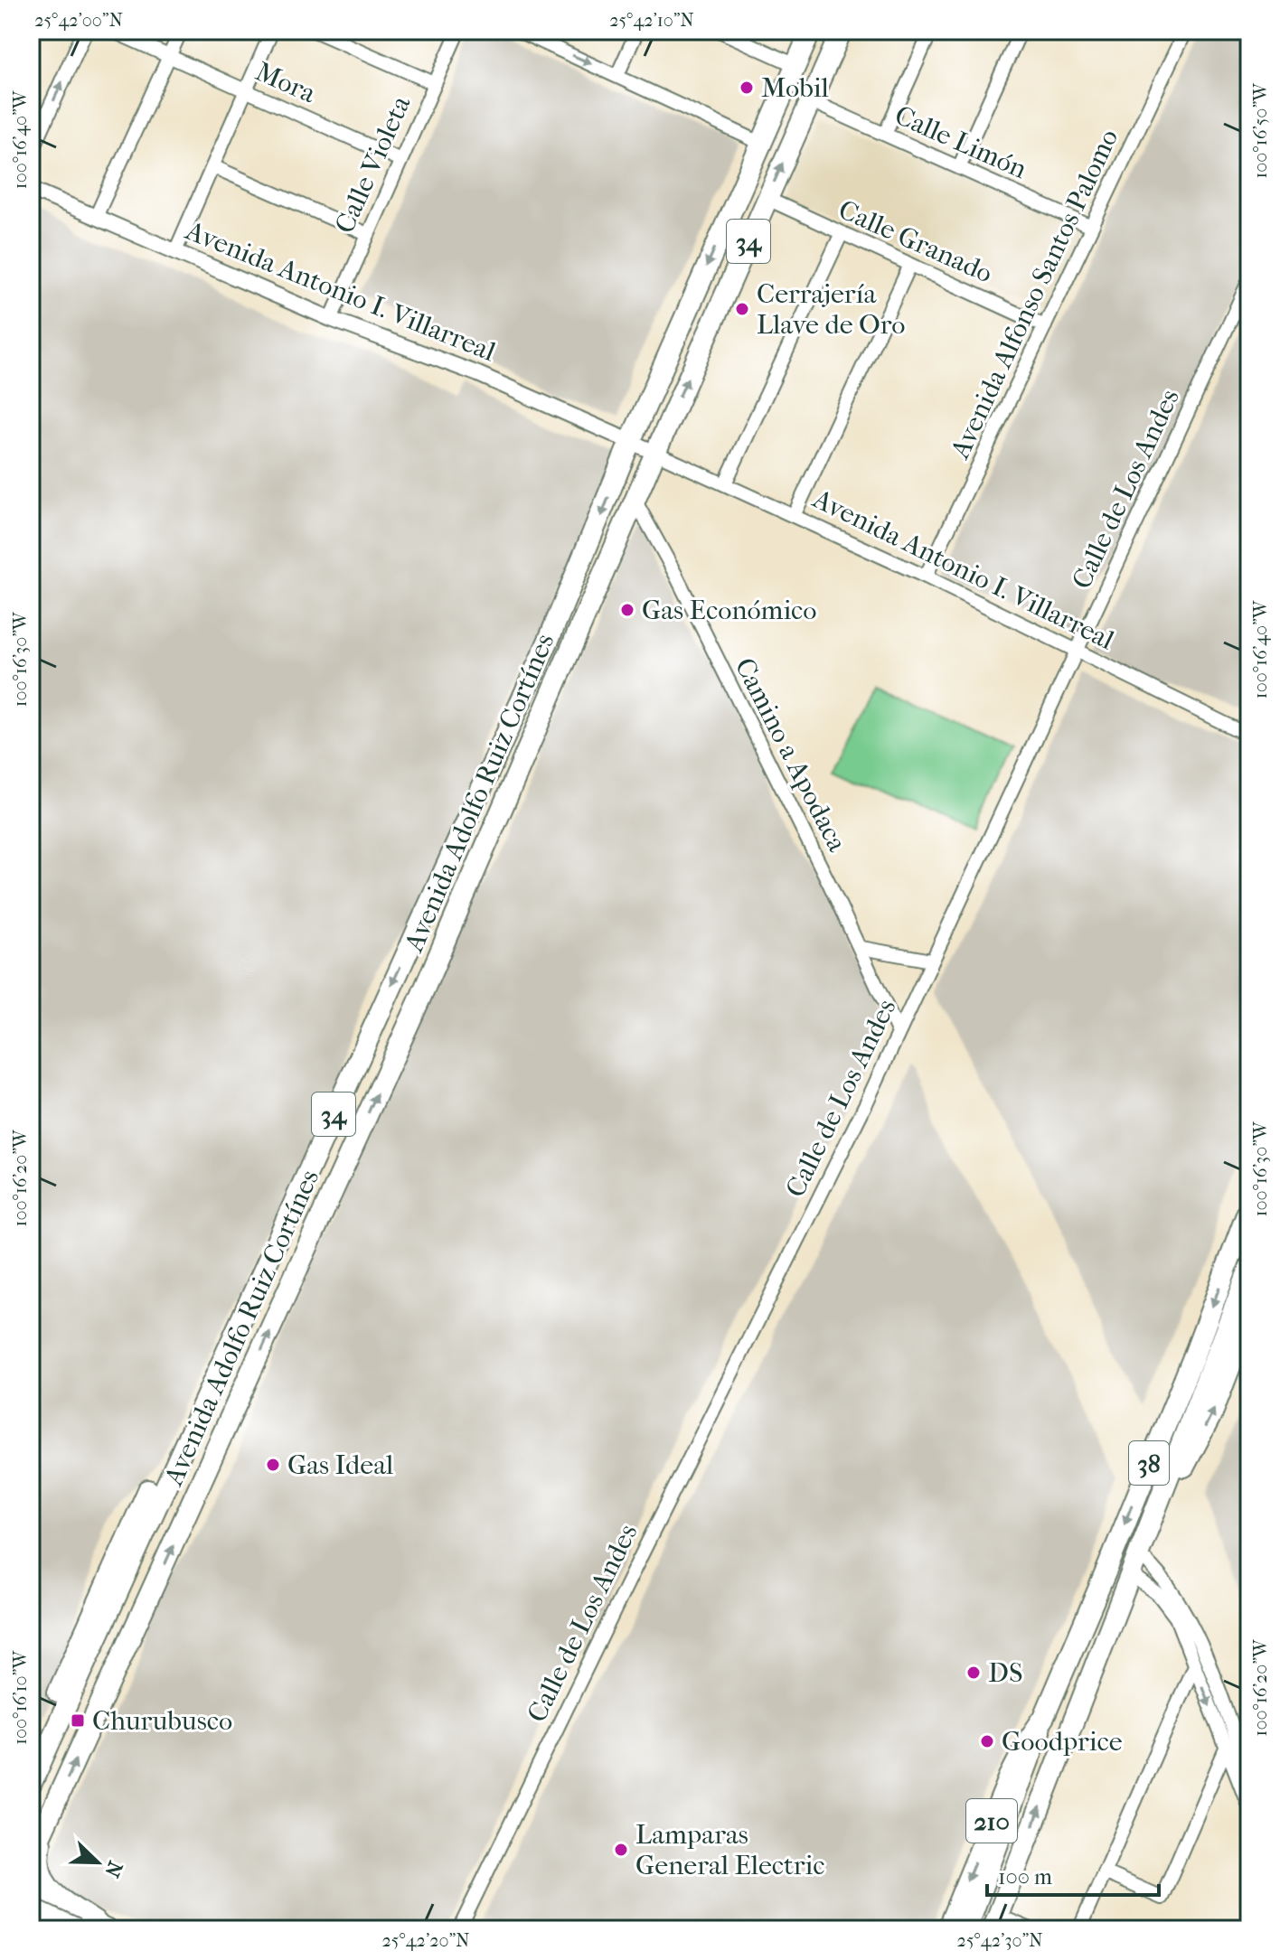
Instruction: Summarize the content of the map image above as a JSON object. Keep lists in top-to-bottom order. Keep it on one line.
{"streets":{"main road":["34","Avenida Adolfo Ruiz Cortínes","38","210"],"street":["Mora","Calle Limón","Calle Violeta","Calle Granado","Avenida Antonio I. Villarreal","Avenida Alfonso Santos Palomo","Calle de Los Andes","Camino a Apodaca"]},"crossings":[["Mora","Calle Violeta"],["Calle Limón","34"],["Calle Limón","Avenida Alfonso Santos Palomo"],["Calle Violeta","Avenida Antonio I. Villarreal"],["34","Calle Granado"],["34","Avenida Antonio I. Villarreal"],["34","Camino a Apodaca"],["34","Avenida Adolfo Ruiz Cortínes"],["Calle Granado","Avenida Alfonso Santos Palomo"],["Avenida Antonio I. Villarreal","Avenida Alfonso Santos Palomo"],["Avenida Antonio I. Villarreal","Calle de Los Andes"],["Avenida Antonio I. Villarreal","Avenida Adolfo Ruiz Cortínes"],["Calle de Los Andes","Camino a Apodaca"],["Camino a Apodaca","Avenida Adolfo Ruiz Cortínes"],["38","210"]],"places":{"other":["Mobil","Cerrajería Llave de Oro","Gas Económico","Gas Ideal","DS","Goodprice","Lamparas General Electric"],"transit":["Churubusco"]},"scale_bar":"100 m","north":"bottom right","coordinates":["25°42'00\"N","25°42'10\"N","100°16'50\"W","100°16'40\"W","100°16'30\"W","100°16'20\"W","100°16'10\"W","25°42'20\"N","25°42'30\"N"]}
